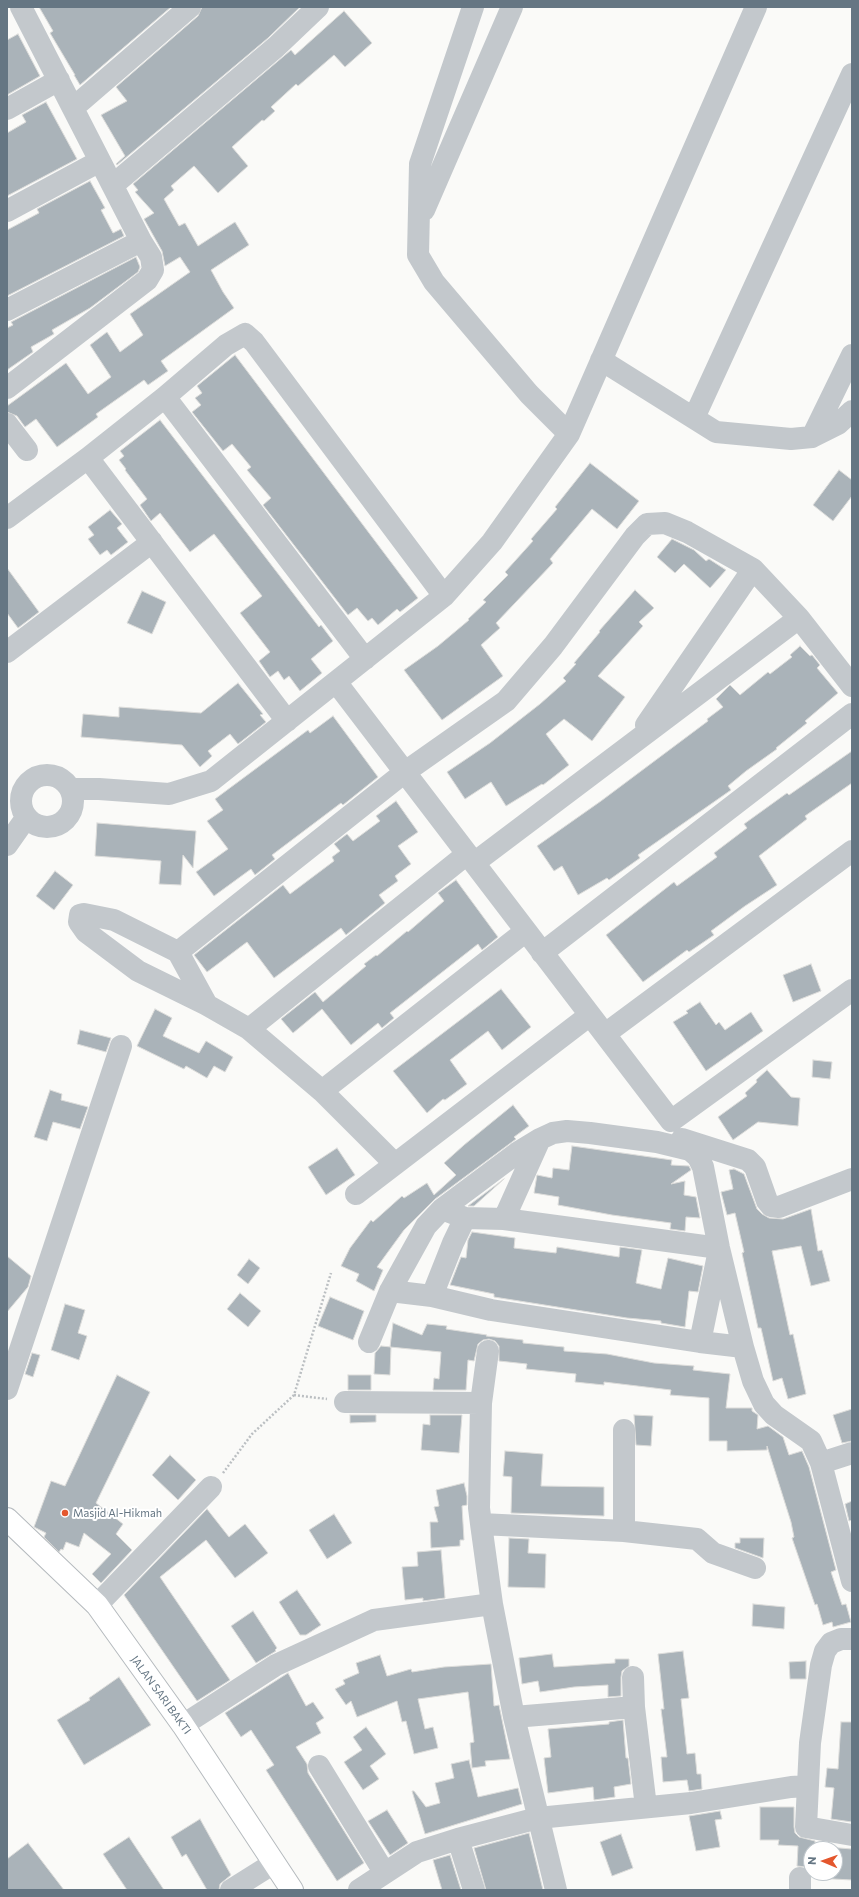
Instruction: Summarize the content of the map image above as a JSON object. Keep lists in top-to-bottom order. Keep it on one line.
{"streets":{"main road":["JALAN SARI BAKTI"]},"places":["Masjid Al-Hikmah"],"north":"left"}
